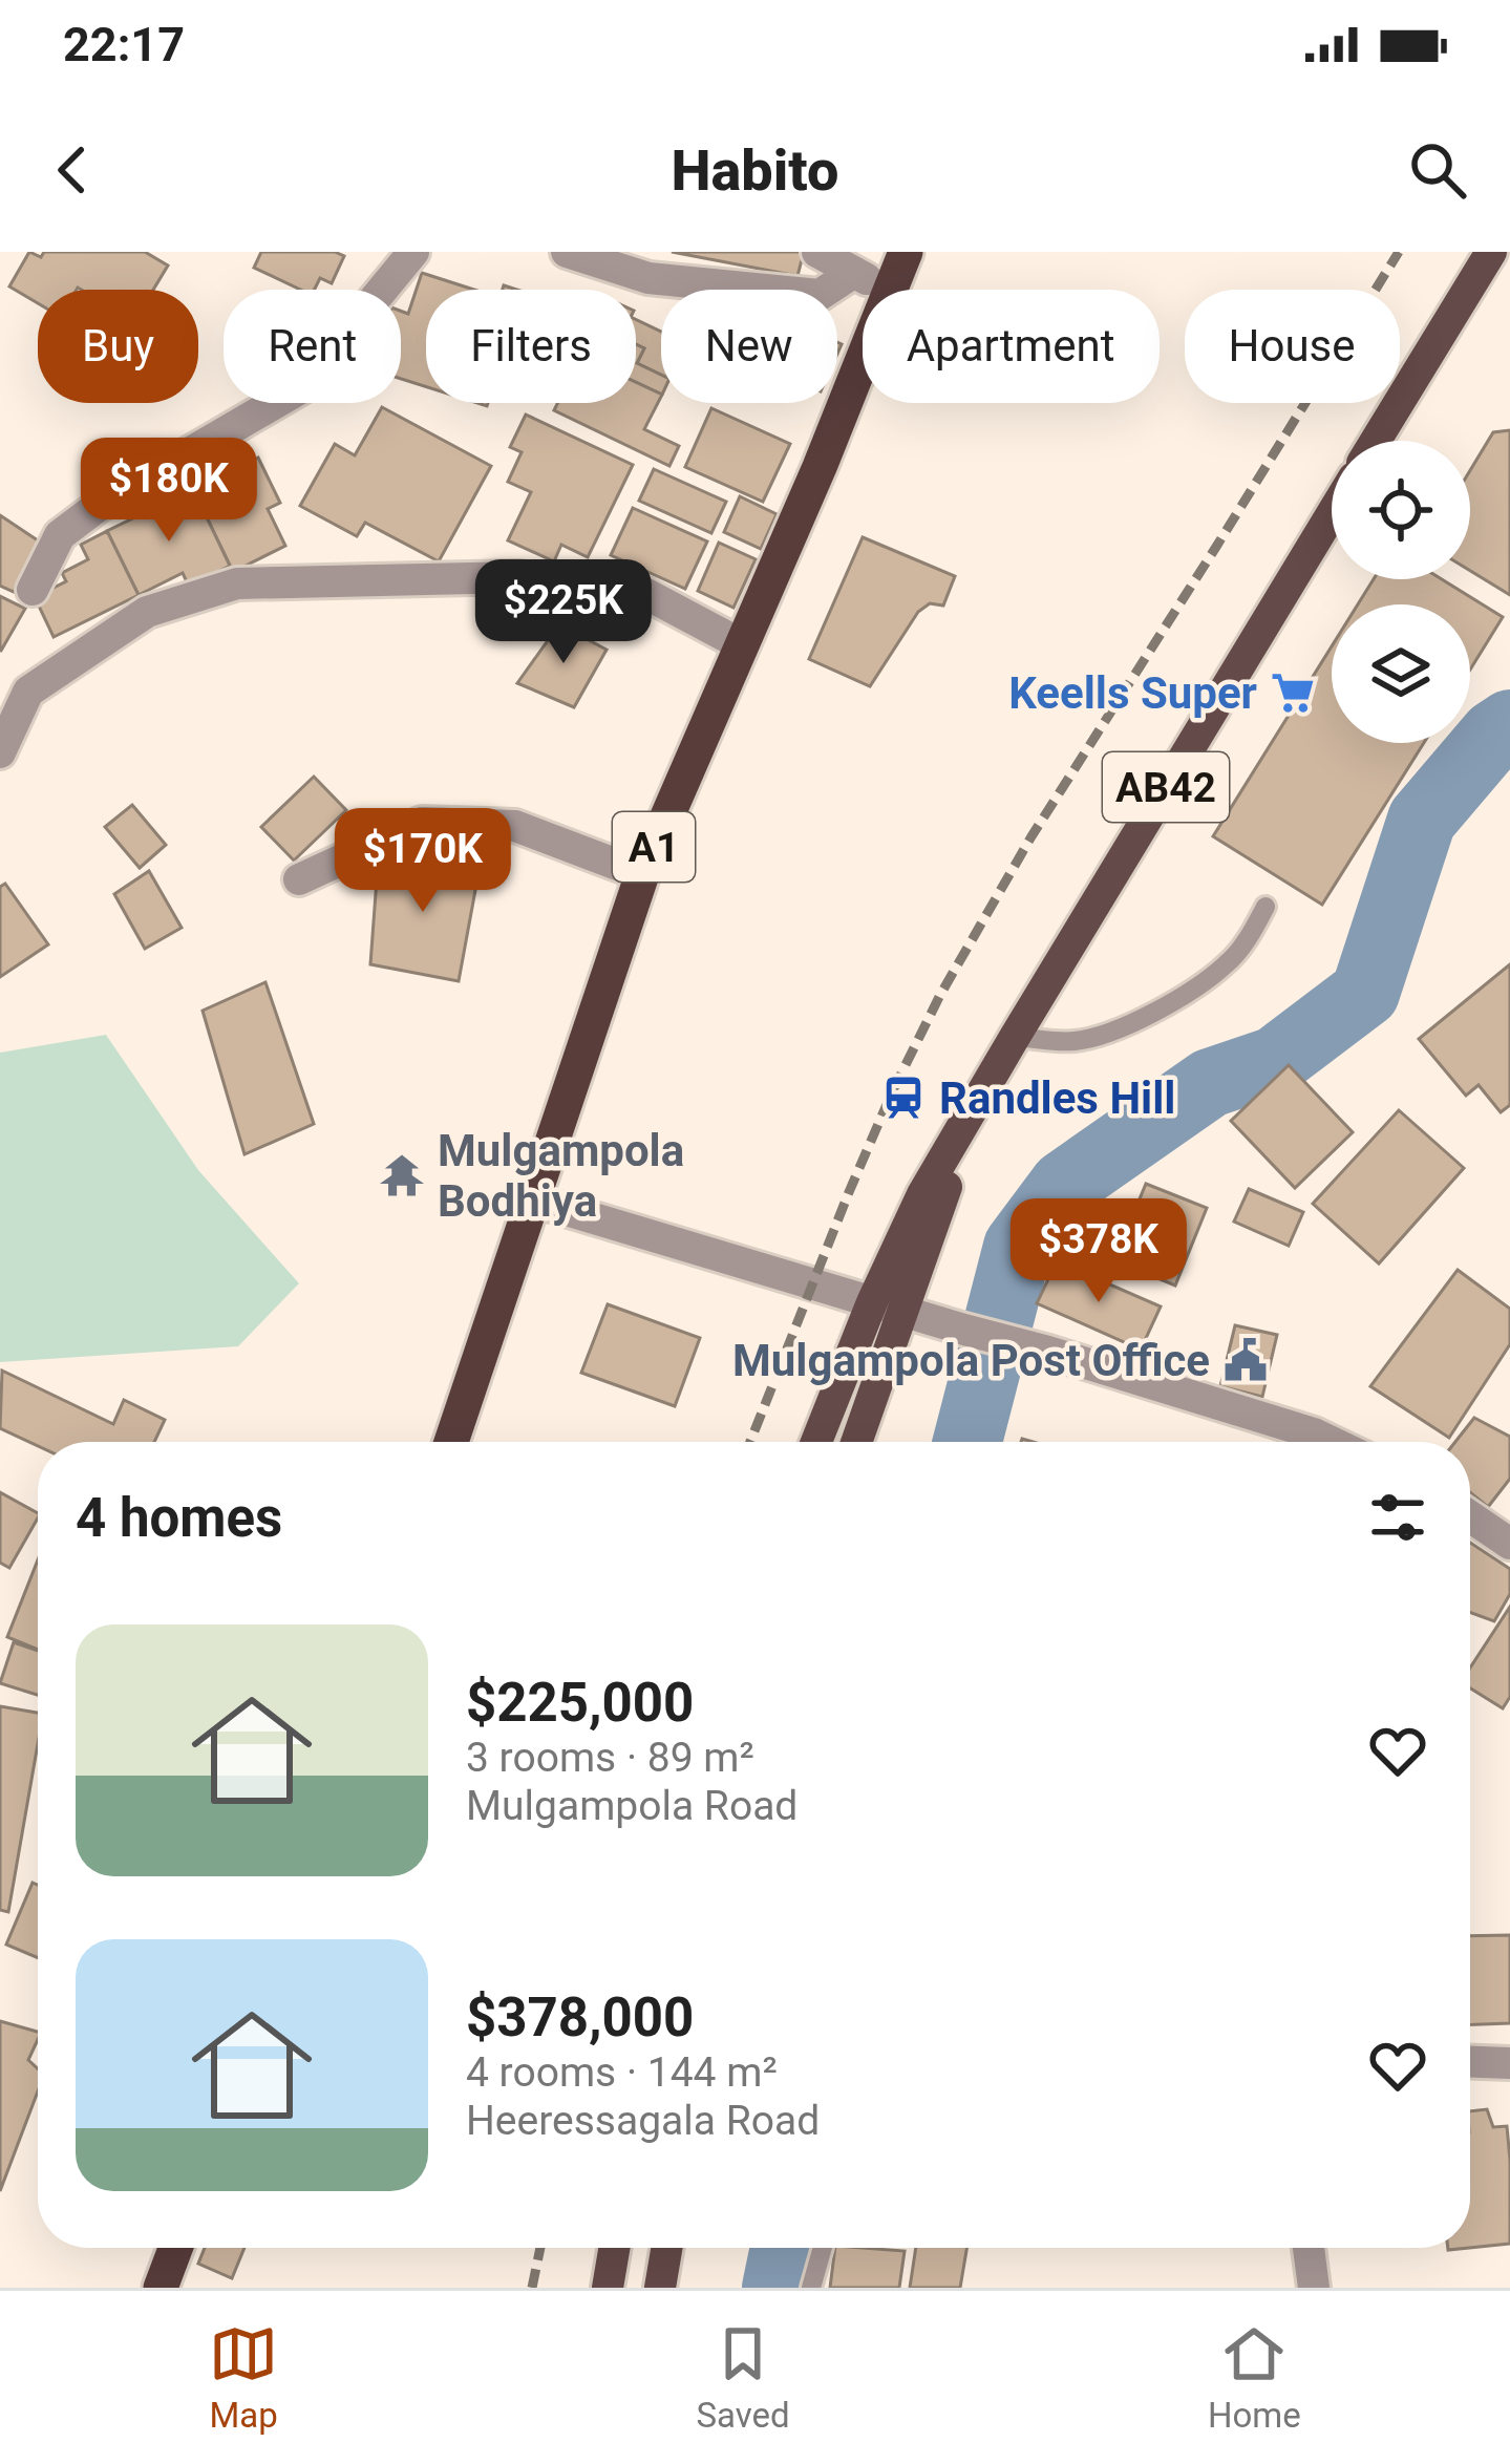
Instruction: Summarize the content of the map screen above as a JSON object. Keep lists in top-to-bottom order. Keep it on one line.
{"streets":{"highway":["A1"],"main road":["AB42"]},"places":{"supermarket":["Keells Super"],"station":["Randles Hill"],"temple":["Mulgampola Bodhiya"],"public building":["Mulgampola Post Office"]},"page":{"status":"22:17","header":"Habito","chip":["Buy","Rent","Filters","New","Apartment","House"],"price":["$180K","$225K","$170K","$378K"],"heading":"4 homes","list":[{"name":"$225,000","note":"3 rooms · 89 m² · Mulgampola Road"},{"name":"$378,000","note":"4 rooms · 144 m² · Heeressagala Road"}],"tabs":["Map","Saved","Home"]}}
